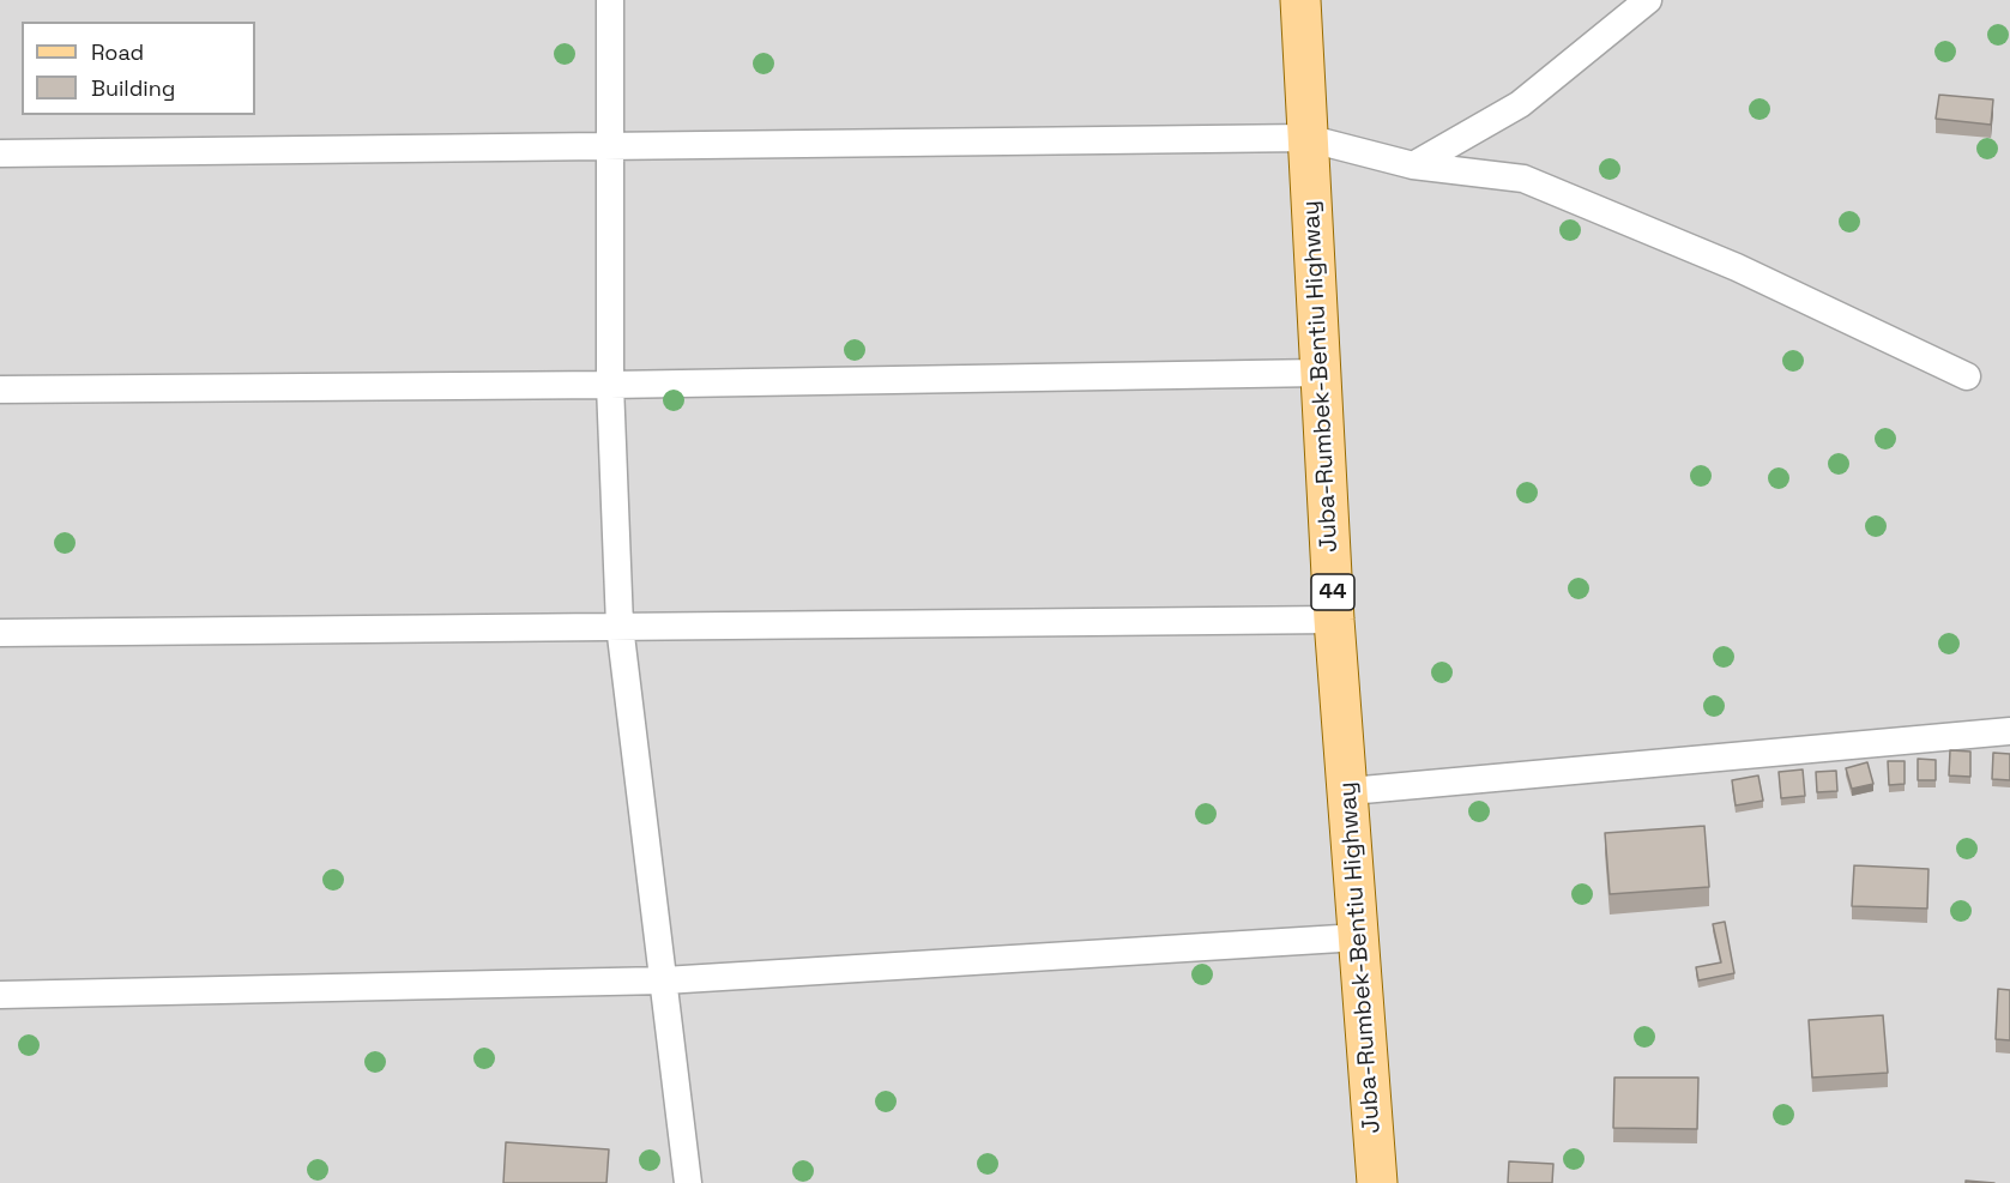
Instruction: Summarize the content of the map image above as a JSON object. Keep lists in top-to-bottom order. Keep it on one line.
{"streets":{"main road":["Juba-Rumbek-Bentiu Highway","44"]},"legend":["Road","Building"]}
